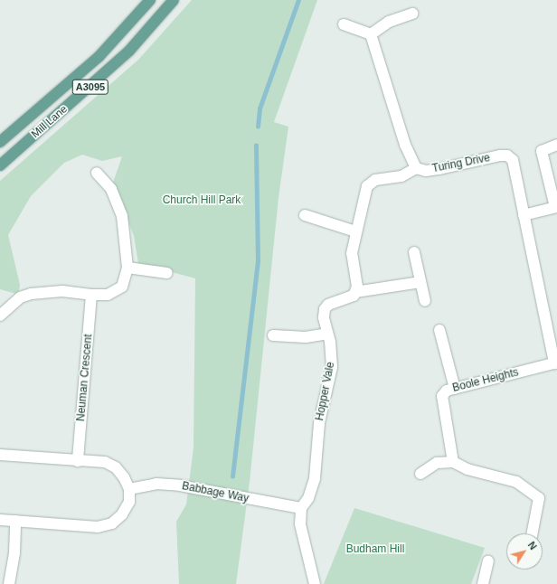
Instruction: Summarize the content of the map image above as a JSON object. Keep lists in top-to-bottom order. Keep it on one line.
{"streets":{"main road":["A3095","Mill Lane"],"street":["Turing Drive","Neuman Crescent","Boole Heights","Hopper Vale","Babbage Way"]},"crossings":[["Turing Drive","Boole Heights"],["Hopper Vale","Babbage Way"]],"parks":["Church Hill Park","Budham Hill"],"north":"top right"}
